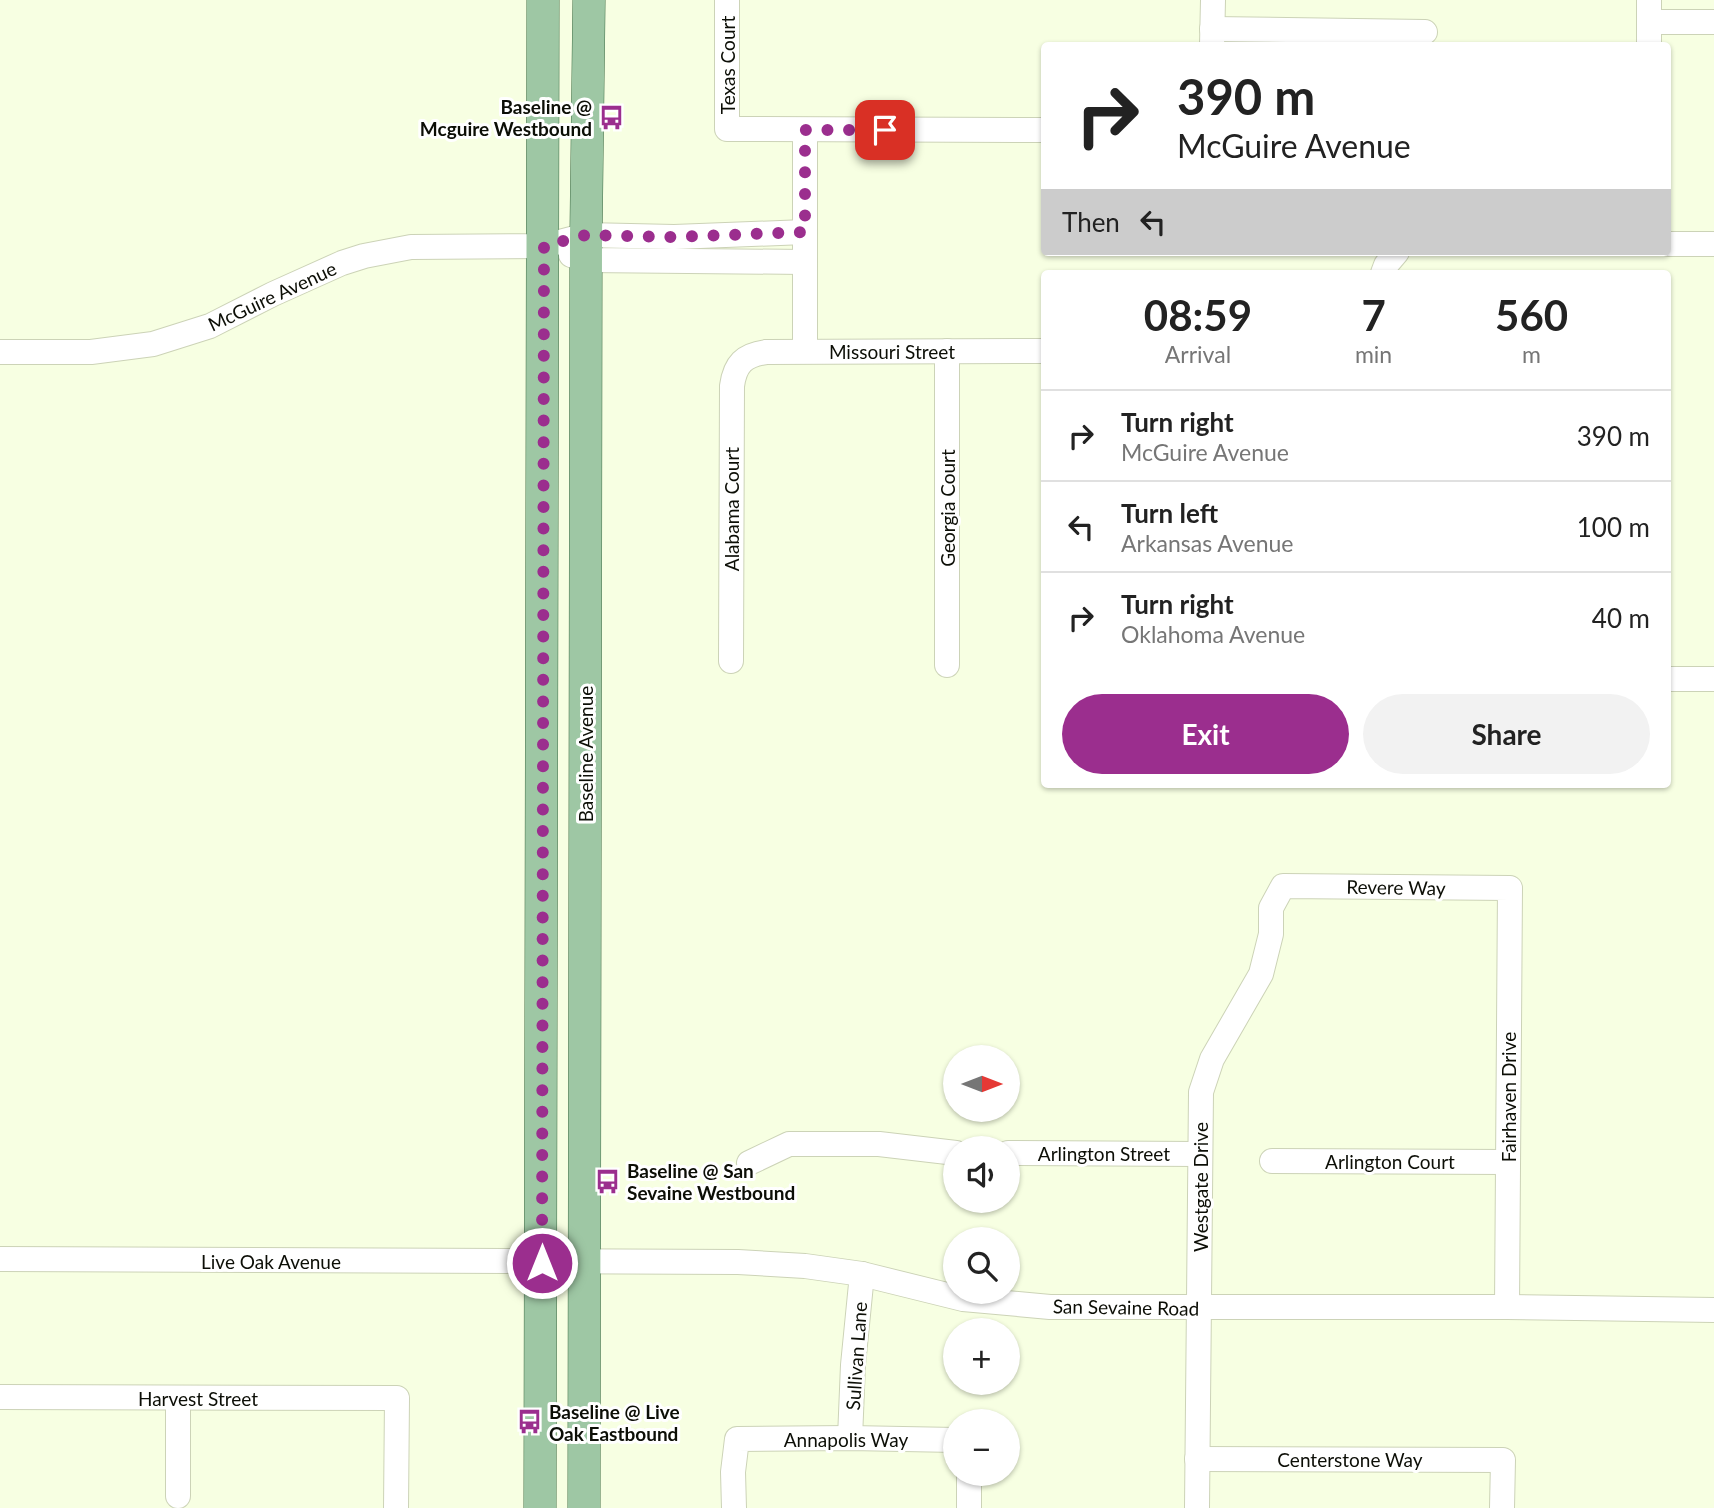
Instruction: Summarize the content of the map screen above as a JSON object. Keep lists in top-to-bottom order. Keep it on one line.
{"streets":{"main road":["Baseline Avenue"],"street":["Texas Court","McGuire Avenue","Missouri Street","Georgia Court","Alabama Court","Revere Way","Fairhaven Drive","Arlington Street","Arlington Court","Westgate Drive","Live Oak Avenue","San Sevaine Road","Sullivan Lane","Harvest Street","Annapolis Way","Centerstone Way"]},"crossings":[["McGuire Avenue","Baseline Avenue"],["Missouri Street","Georgia Court"],["Missouri Street","Alabama Court"],["Baseline Avenue","San Sevaine Road"],["Revere Way","Fairhaven Drive"],["Revere Way","Westgate Drive"],["Fairhaven Drive","Arlington Court"],["Fairhaven Drive","San Sevaine Road"],["Arlington Street","Westgate Drive"],["Westgate Drive","San Sevaine Road"],["Westgate Drive","Centerstone Way"],["Live Oak Avenue","San Sevaine Road"],["San Sevaine Road","Sullivan Lane"],["Sullivan Lane","Annapolis Way"]],"places":{"bus stop":["Baseline @ Mcguire Westbound","Baseline @ San Sevaine Westbound","Baseline @ Live Oak Eastbound"]},"north":"right","page":{"turn":["390 m","McGuire Avenue"],"then":"Then","eta":["08:59","Arrival","7","min","560","m"],"list":[{"name":"Turn right","note":"McGuire Avenue","value":"390 m"},{"name":"Turn left","note":"Arkansas Avenue","value":"100 m"},{"name":"Turn right","note":"Oklahoma Avenue","value":"40 m"}],"buttons":["Exit","Share"],"map_buttons":["+","−"]}}
